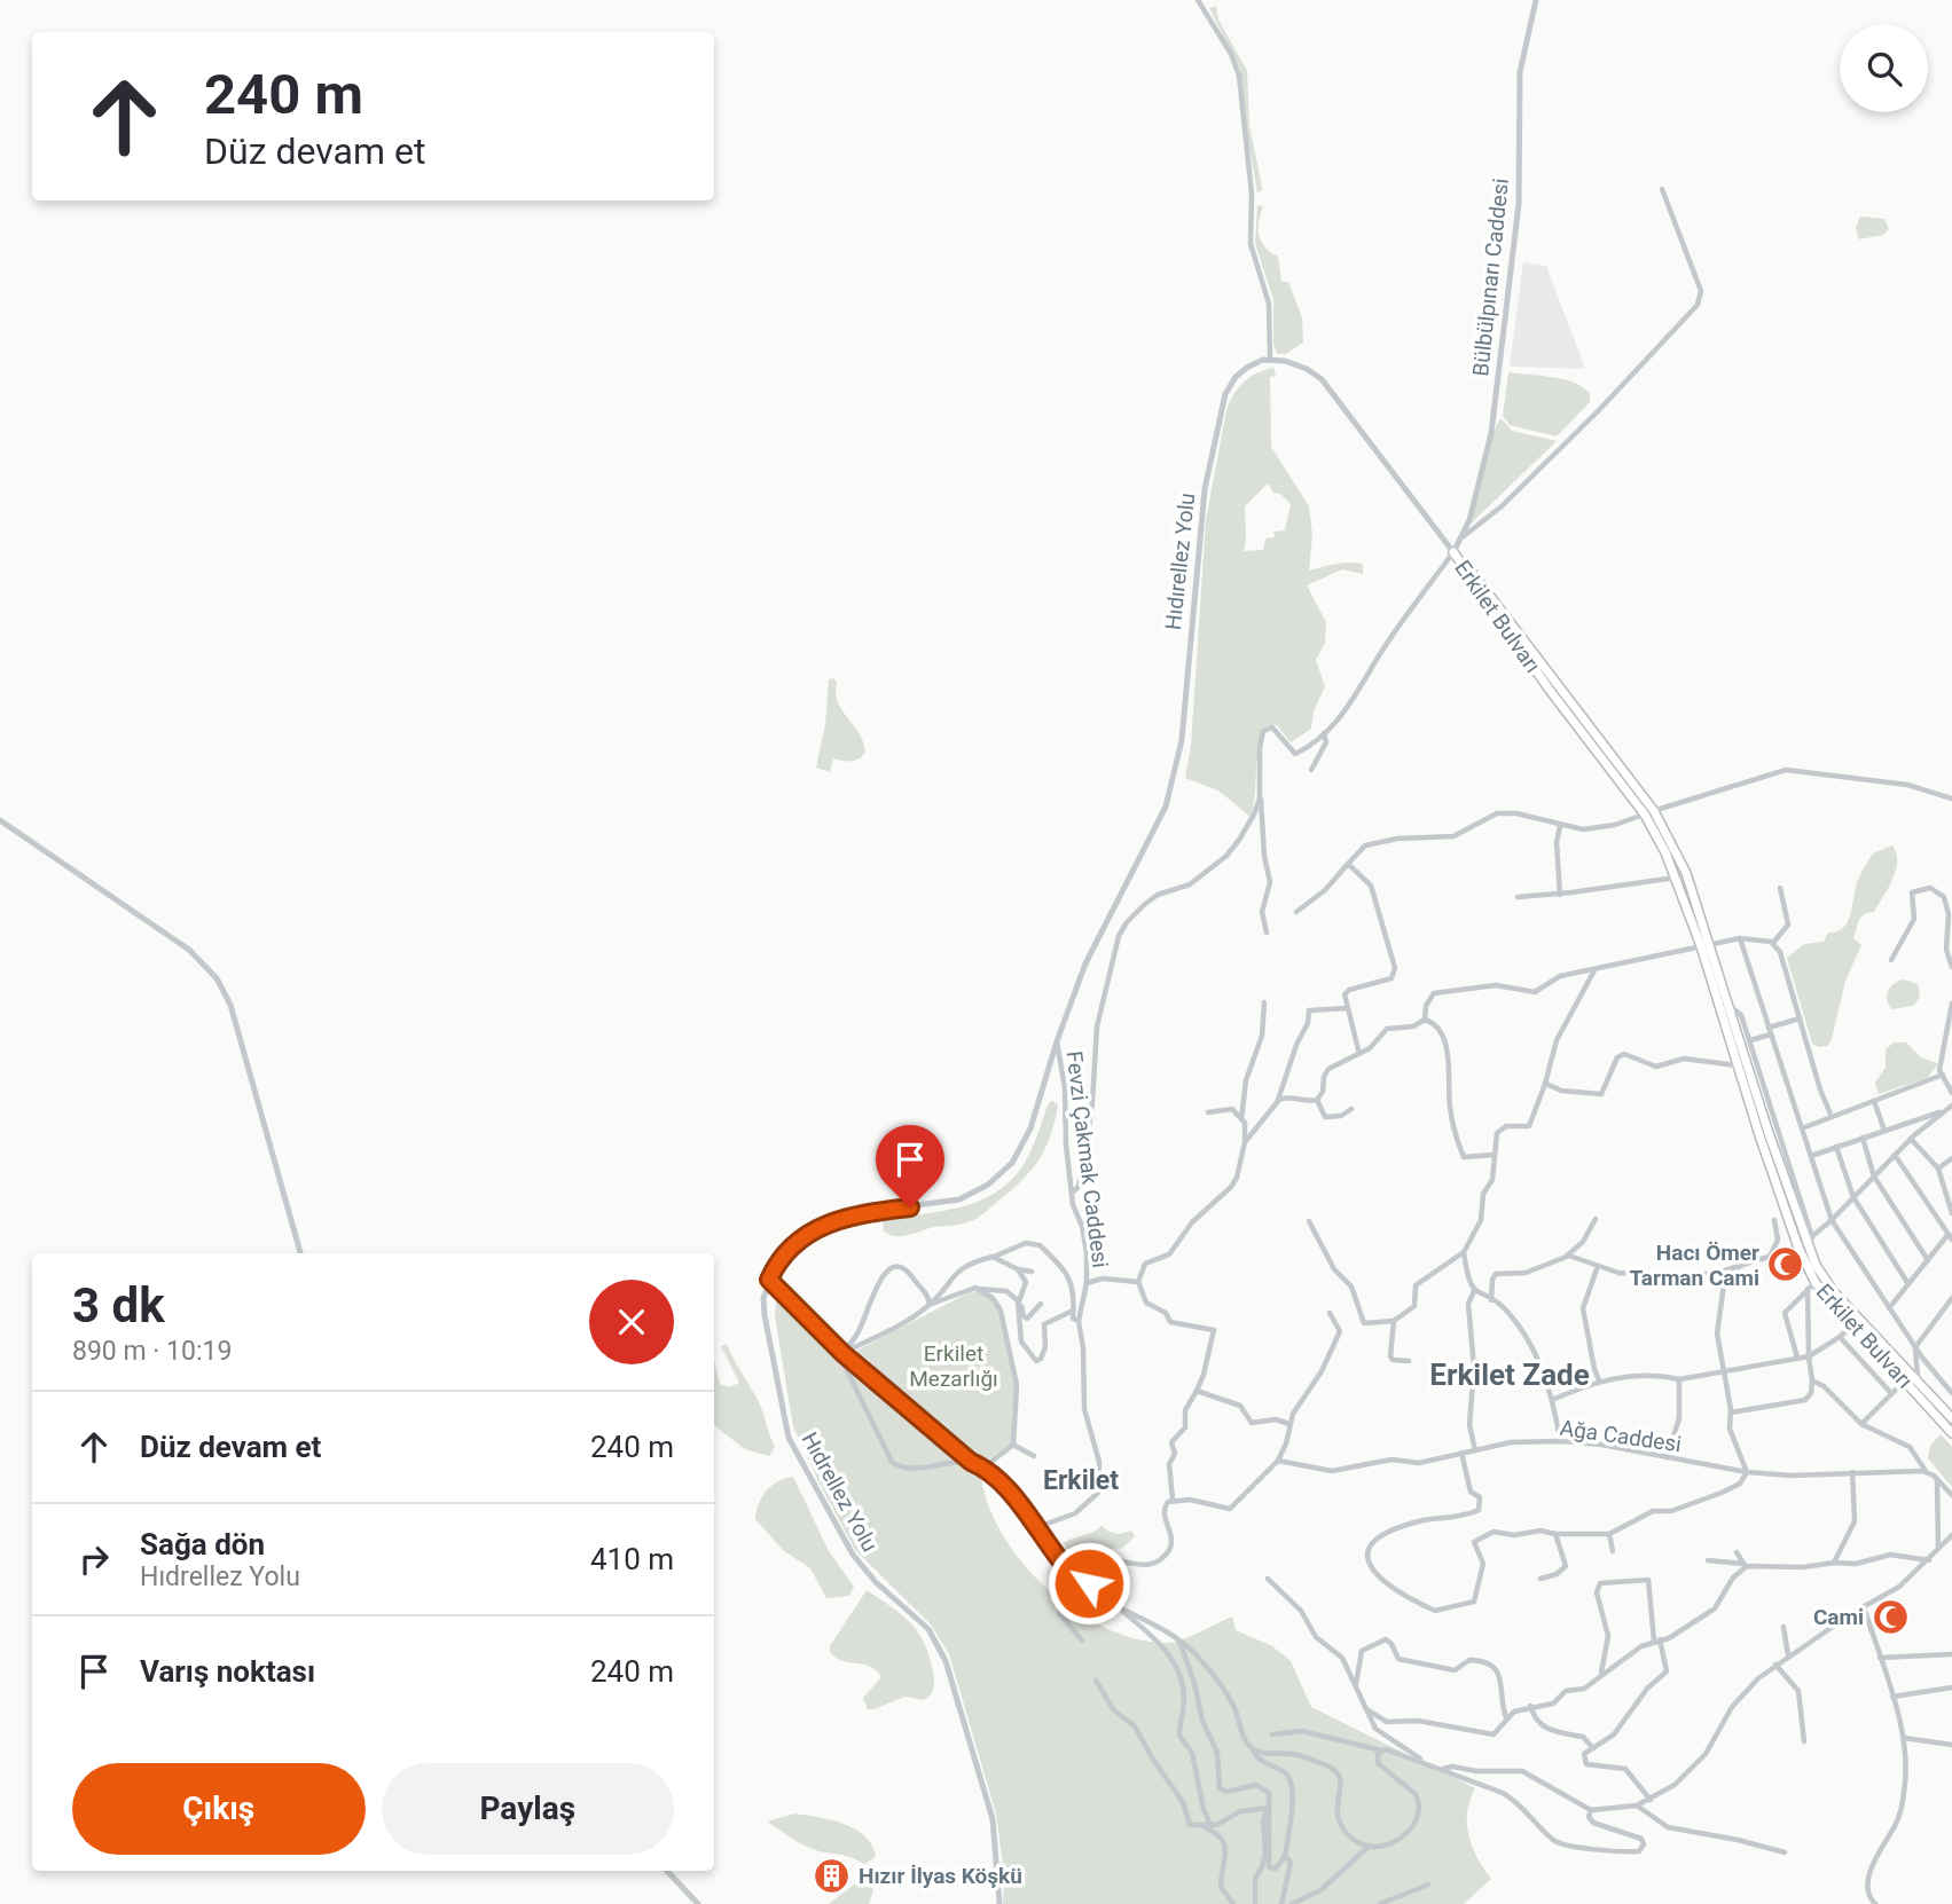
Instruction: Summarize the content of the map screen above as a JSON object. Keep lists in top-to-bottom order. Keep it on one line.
{"streets":{"main road":["Erkilet Bulvarı"],"street":["Bülbülpınarı Caddesi","Hıdırellez Yolu","Fevzi Çakmak Caddesi","Ağa Caddesi","Hıdrellez Yolu"]},"crossings":[["Bülbülpınarı Caddesi","Erkilet Bulvarı"],["Hıdırellez Yolu","Fevzi Çakmak Caddesi"],["Hıdırellez Yolu","Hıdrellez Yolu"],["Fevzi Çakmak Caddesi","Hıdrellez Yolu"]],"districts":["Erkilet Zade","Erkilet"],"parks":["Erkilet Mezarlığı"],"places":{"mosque":["Hacı Ömer Tarman Cami","Cami"],"building":["Hızır İlyas Köşkü"]},"page":{"turn":["240 m","Düz devam et"],"heading":["3 dk","890 m · 10:19"],"list":[{"name":"Düz devam et","value":"240 m"},{"name":"Sağa dön","note":"Hıdrellez Yolu","value":"410 m"},{"name":"Varış noktası","value":"240 m"}],"buttons":["Çıkış","Paylaş"]}}
